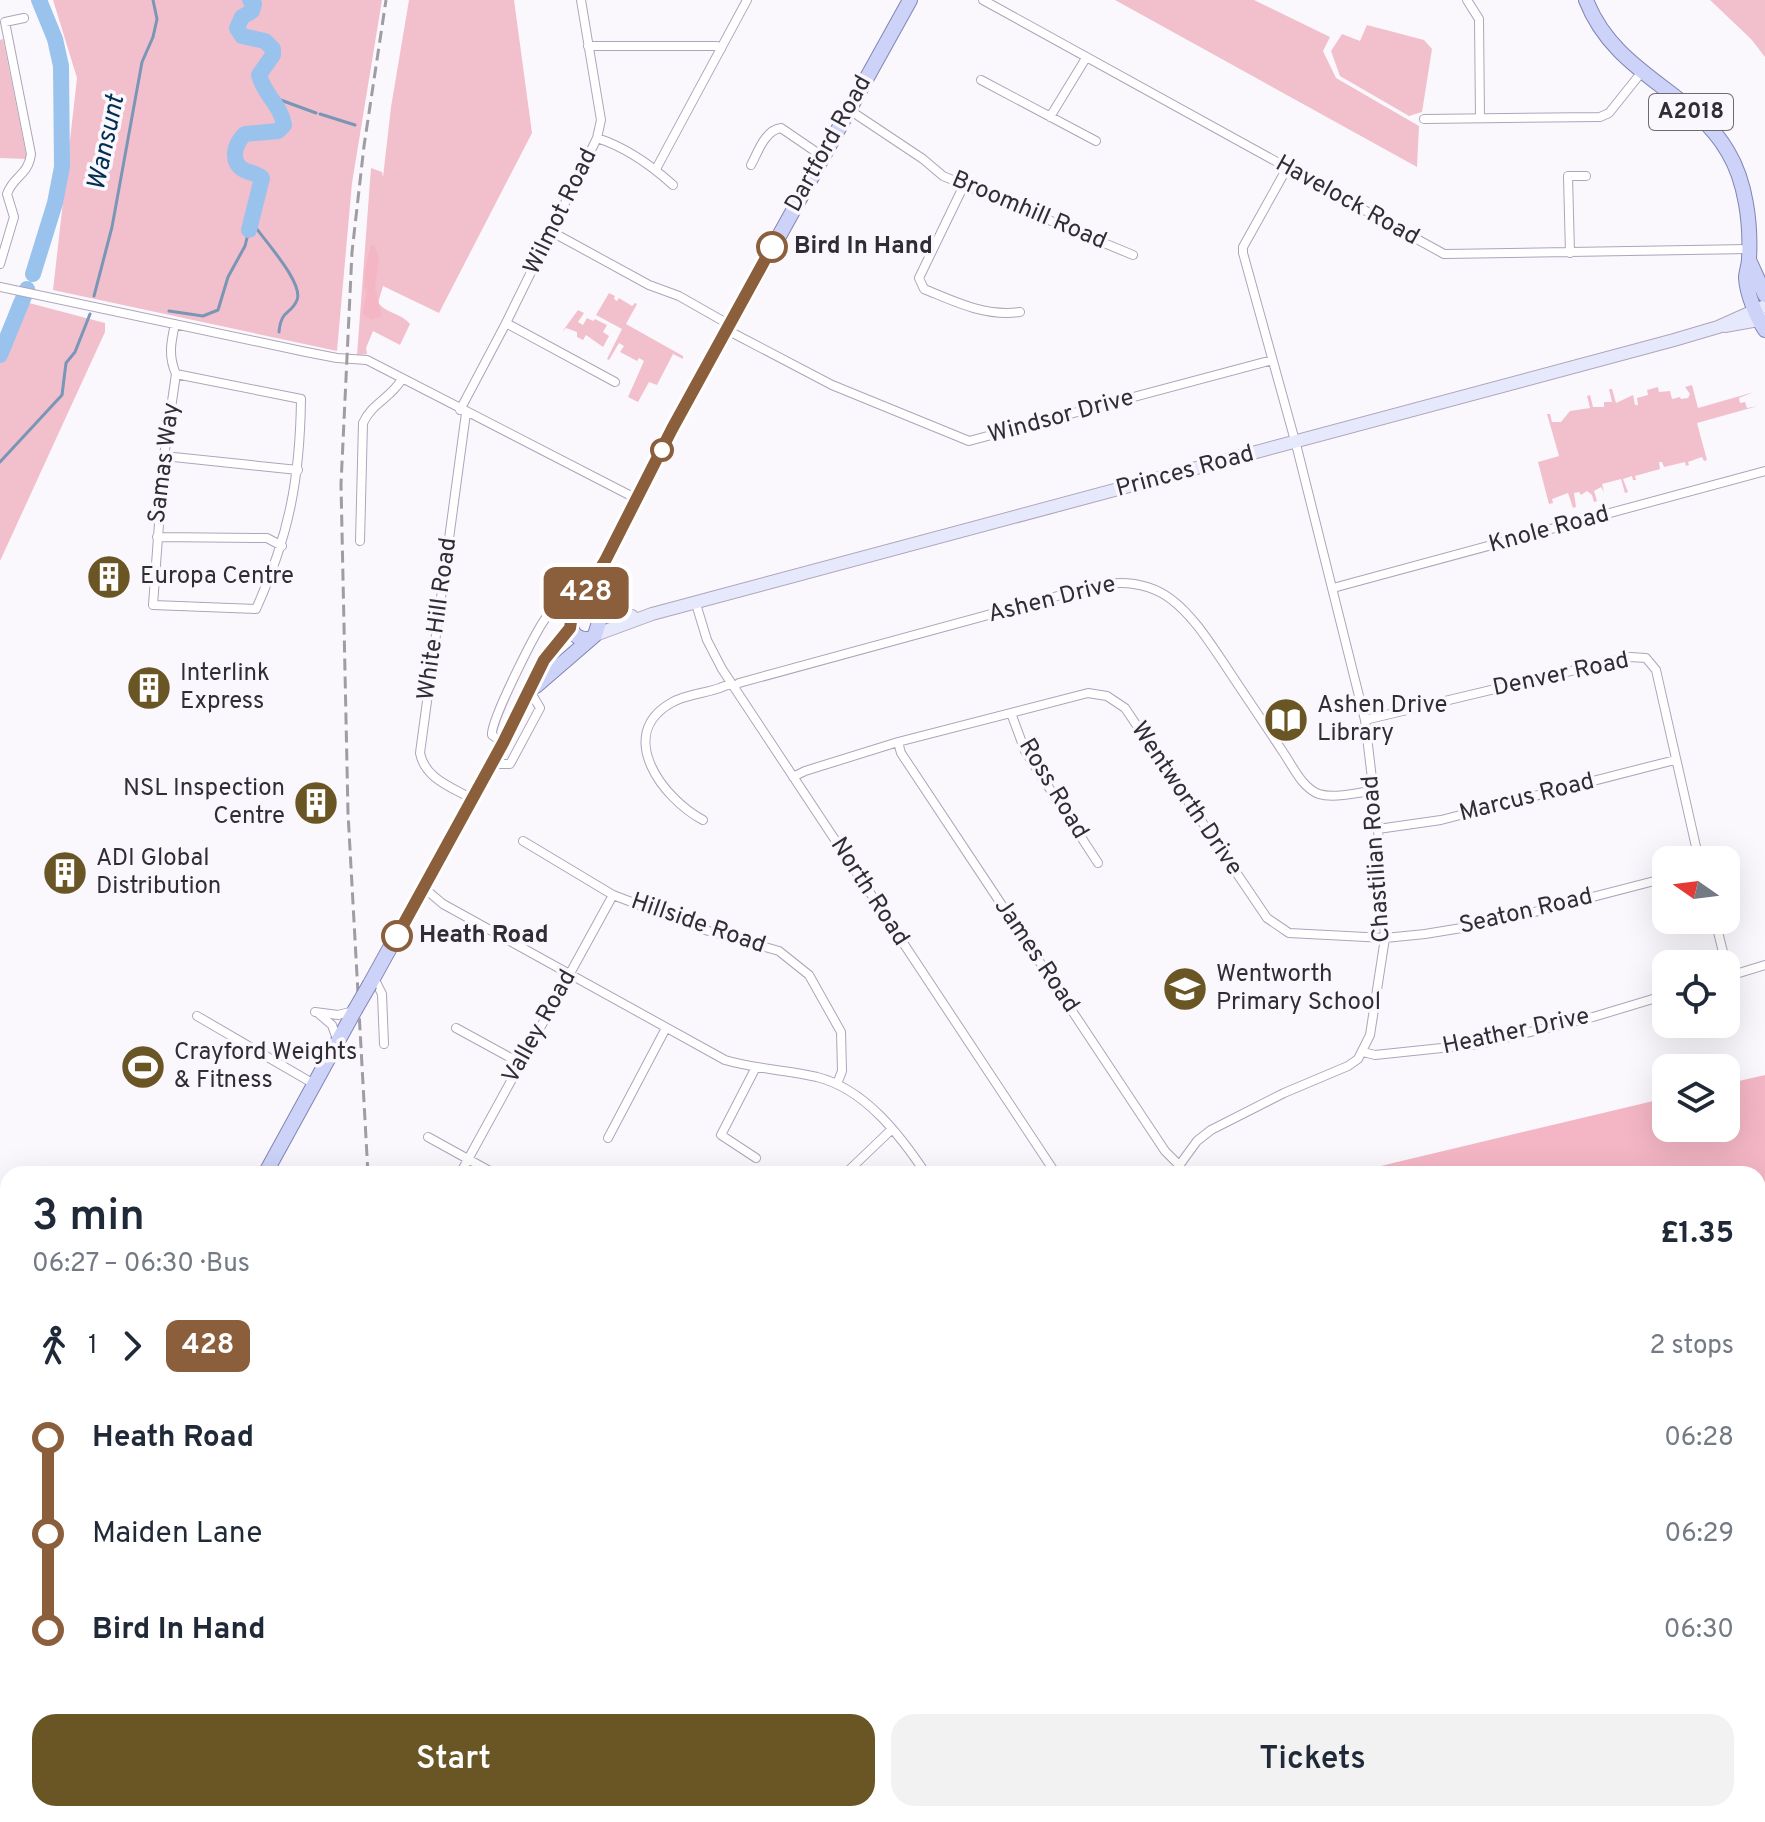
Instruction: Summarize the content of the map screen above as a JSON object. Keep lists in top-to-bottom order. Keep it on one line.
{"streets":{"main road":["A2018","Dartford Road","Princes Road"],"street":["Havelock Road","Broomhill Road","Wilmot Road","Windsor Drive","Samas Way","Knole Road","Ashen Drive","White Hill Road","Denver Road","Ross Road","Marcus Road","Wentworth Drive","Chastilian Road","North Road","Seaton Road","Hillside Road","James Road","Valley Road","Heather Drive"]},"crossings":[["A2018","Havelock Road"],["A2018","Princes Road"],["Dartford Road","Broomhill Road"],["Dartford Road","Windsor Drive"],["Dartford Road","Princes Road"],["Dartford Road","White Hill Road"],["Havelock Road","Chastilian Road"],["Wilmot Road","Windsor Drive"],["Wilmot Road","White Hill Road"],["Windsor Drive","Chastilian Road"],["Princes Road","Chastilian Road"],["Princes Road","North Road"],["Knole Road","Chastilian Road"],["Ashen Drive","Chastilian Road"],["Ashen Drive","North Road"],["Denver Road","Marcus Road"],["Denver Road","Chastilian Road"],["Ross Road","Wentworth Drive"],["Marcus Road","Chastilian Road"],["Wentworth Drive","Chastilian Road"],["Wentworth Drive","North Road"],["Wentworth Drive","Seaton Road"],["Wentworth Drive","James Road"],["Chastilian Road","Seaton Road"],["Chastilian Road","Heather Drive"],["Hillside Road","Valley Road"]],"water":["Wansunt"],"places":{"other":["Bird In Hand","Heath Road"],"building":["Europa Centre","Interlink Express","NSL Inspection Centre","ADI Global Distribution"],"library":["Ashen Drive Library"],"school or university":["Wentworth Primary School"],"sports":["Crayford Weights & Fitness"]},"lines":["bus line 428"],"north":"left","page":{"on_map":"428","heading":["3 min","06:27 – 06:30 · Bus","£1.35"],"legs":["1","428","2 stops"],"list":[{"name":"Heath Road","value":"06:28"},{"name":"Maiden Lane","value":"06:29"},{"name":"Bird In Hand","value":"06:30"}],"buttons":["Start","Tickets"]}}
